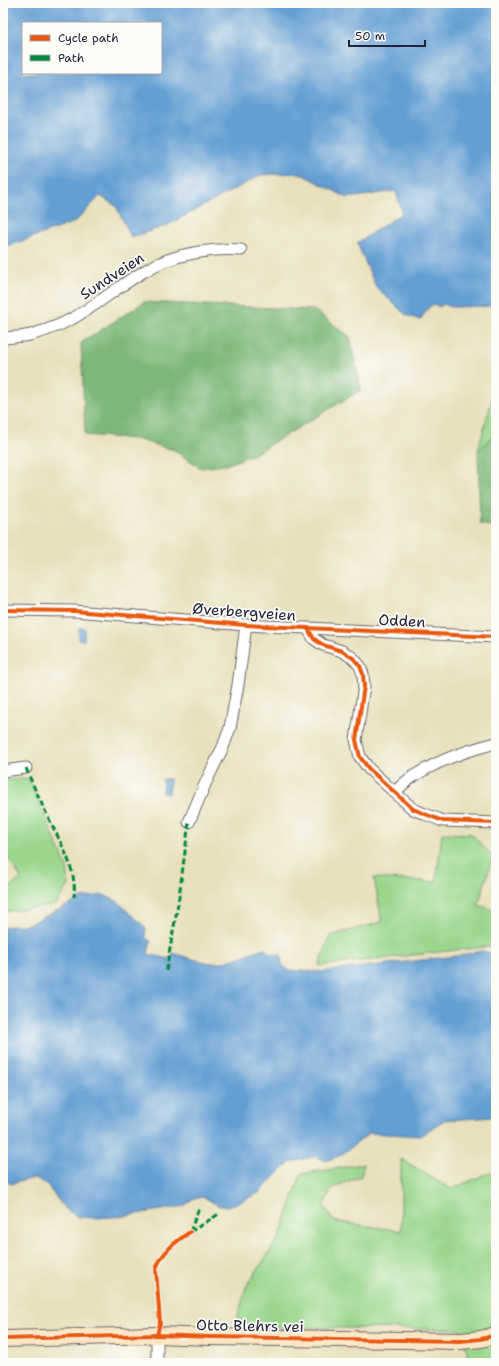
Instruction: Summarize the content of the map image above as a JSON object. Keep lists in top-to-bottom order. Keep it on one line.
{"streets":{"street":["Sundveien","Øverbergveien","Odden","Otto Blehrs vei"]},"crossings":[["Øverbergveien","Odden"]],"legend":["Cycle path","Path"],"scale_bar":"50 m"}
